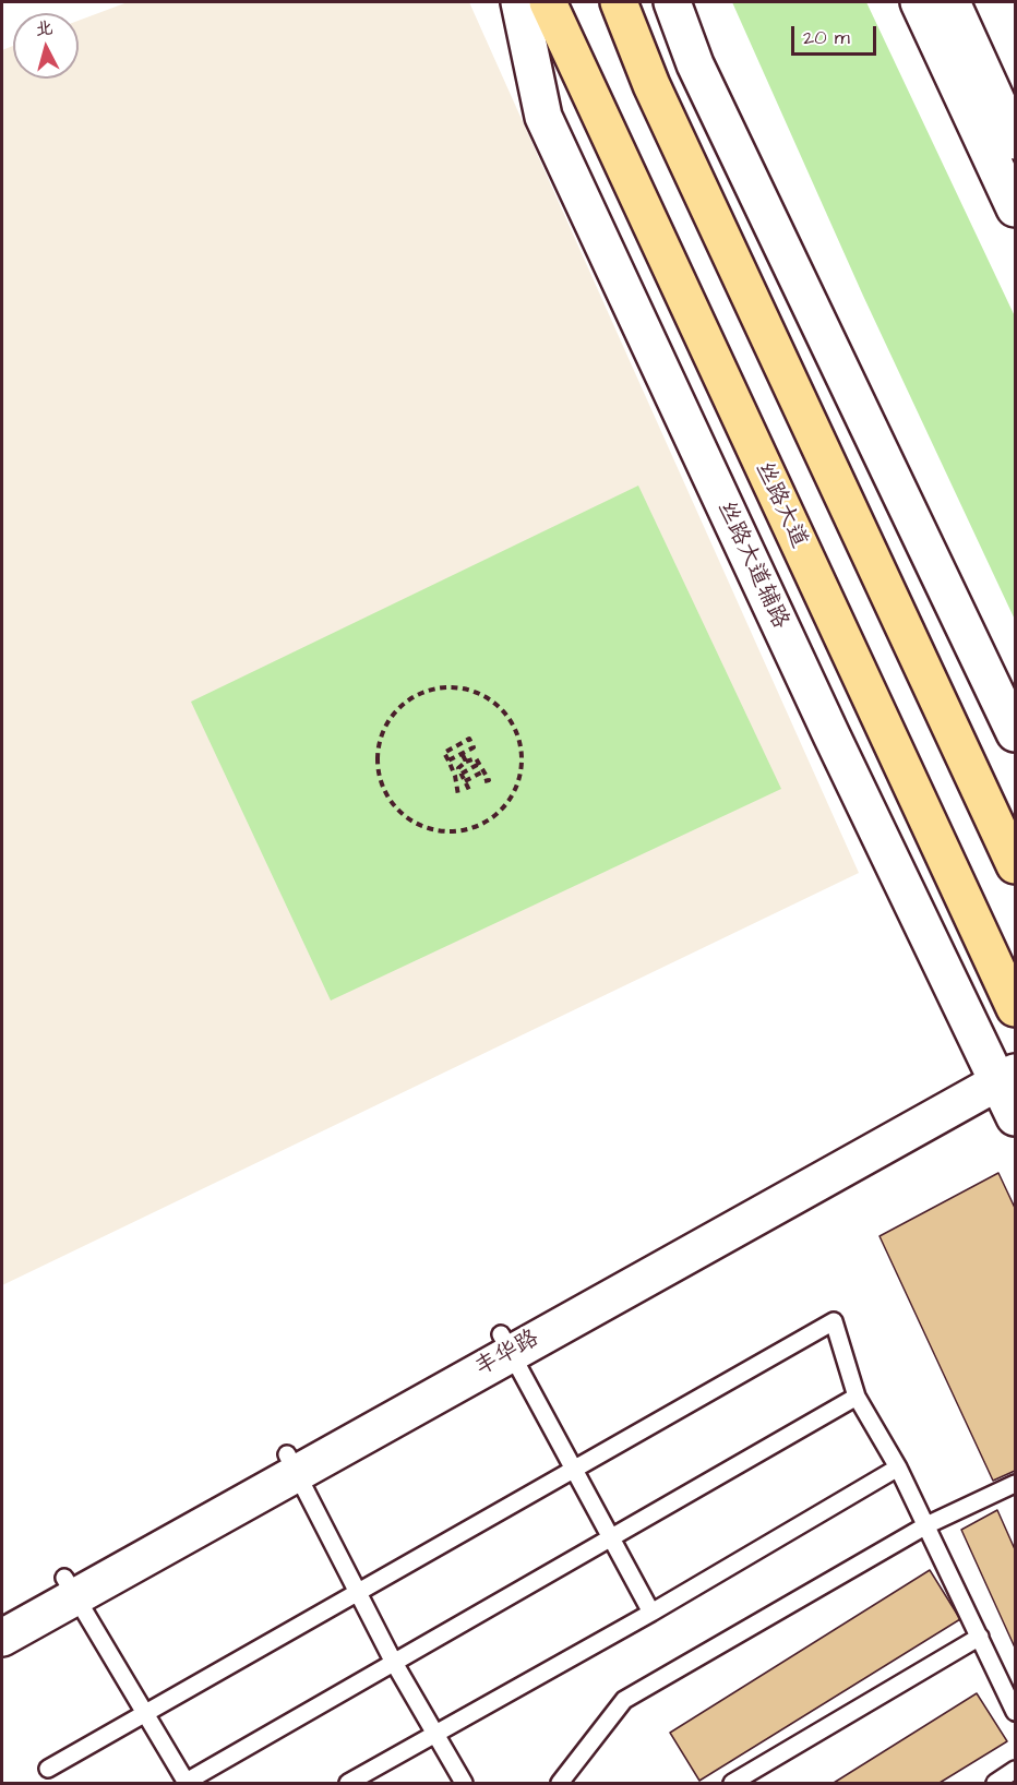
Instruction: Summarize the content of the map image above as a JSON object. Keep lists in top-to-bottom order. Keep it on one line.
{"streets":{"highway":["丝路大道"],"main road":["丝路大道辅路","丰华路"]},"crossings":[["丝路大道辅路","丰华路"]],"scale_bar":"20 m","north":"top"}
